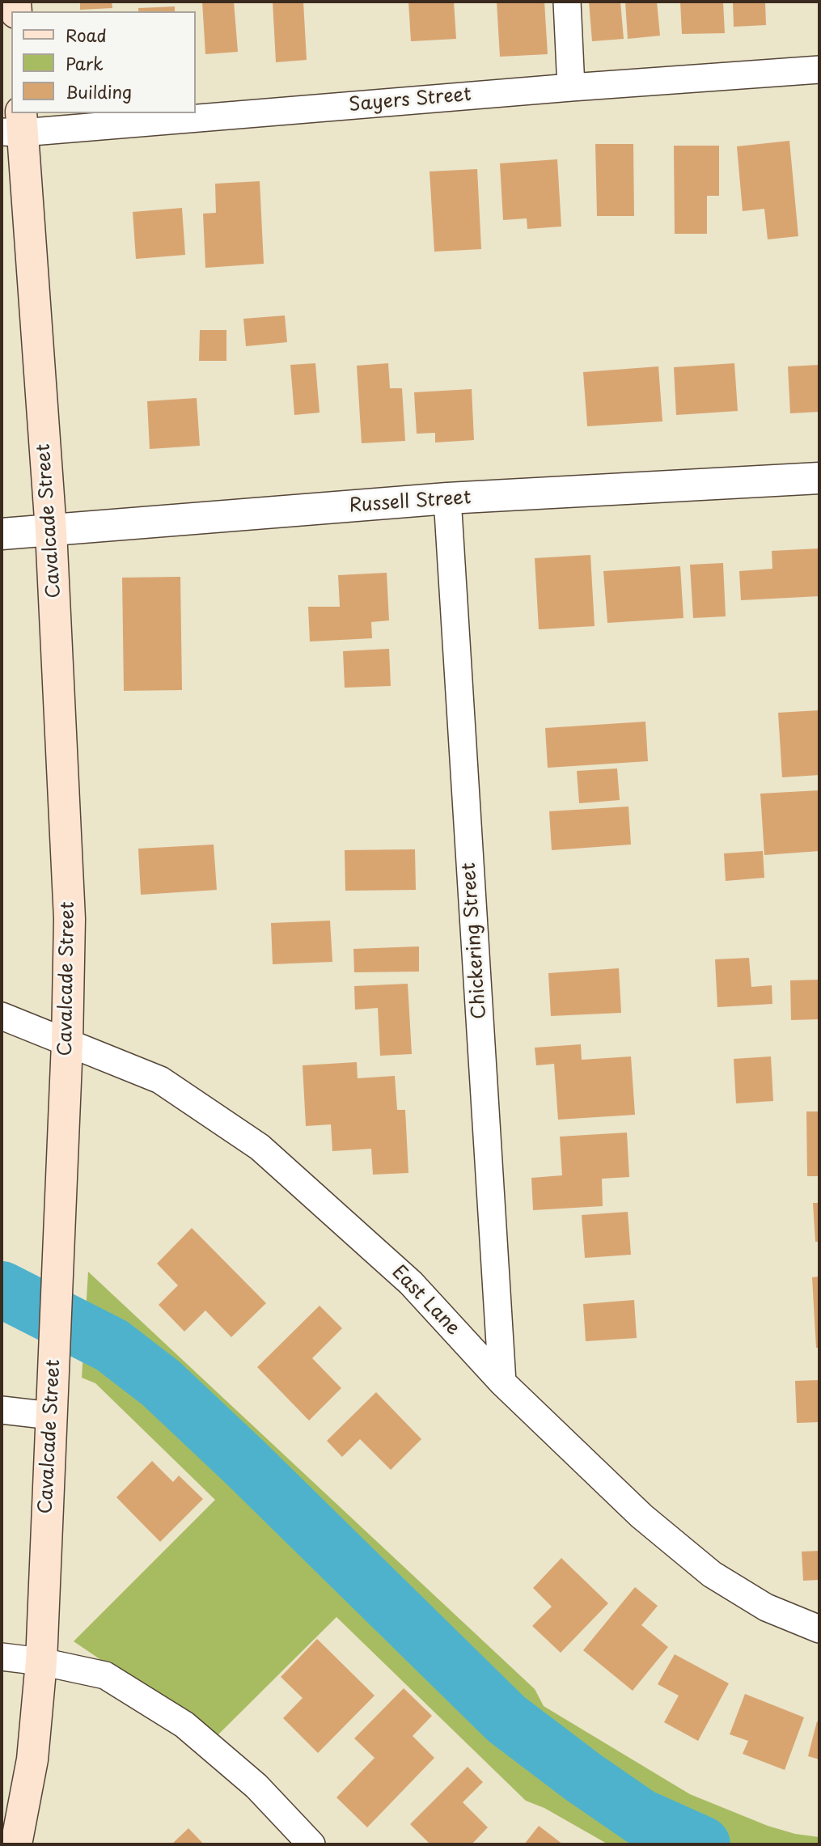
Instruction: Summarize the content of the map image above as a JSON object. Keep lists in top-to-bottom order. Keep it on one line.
{"streets":{"main road":["Cavalcade Street"],"street":["Sayers Street","Russell Street","Chickering Street","East Lane"]},"crossings":[["Sayers Street","Cavalcade Street"],["Russell Street","Cavalcade Street"],["Russell Street","Chickering Street"],["Cavalcade Street","East Lane"],["Chickering Street","East Lane"]],"legend":["Road","Park","Building"]}
